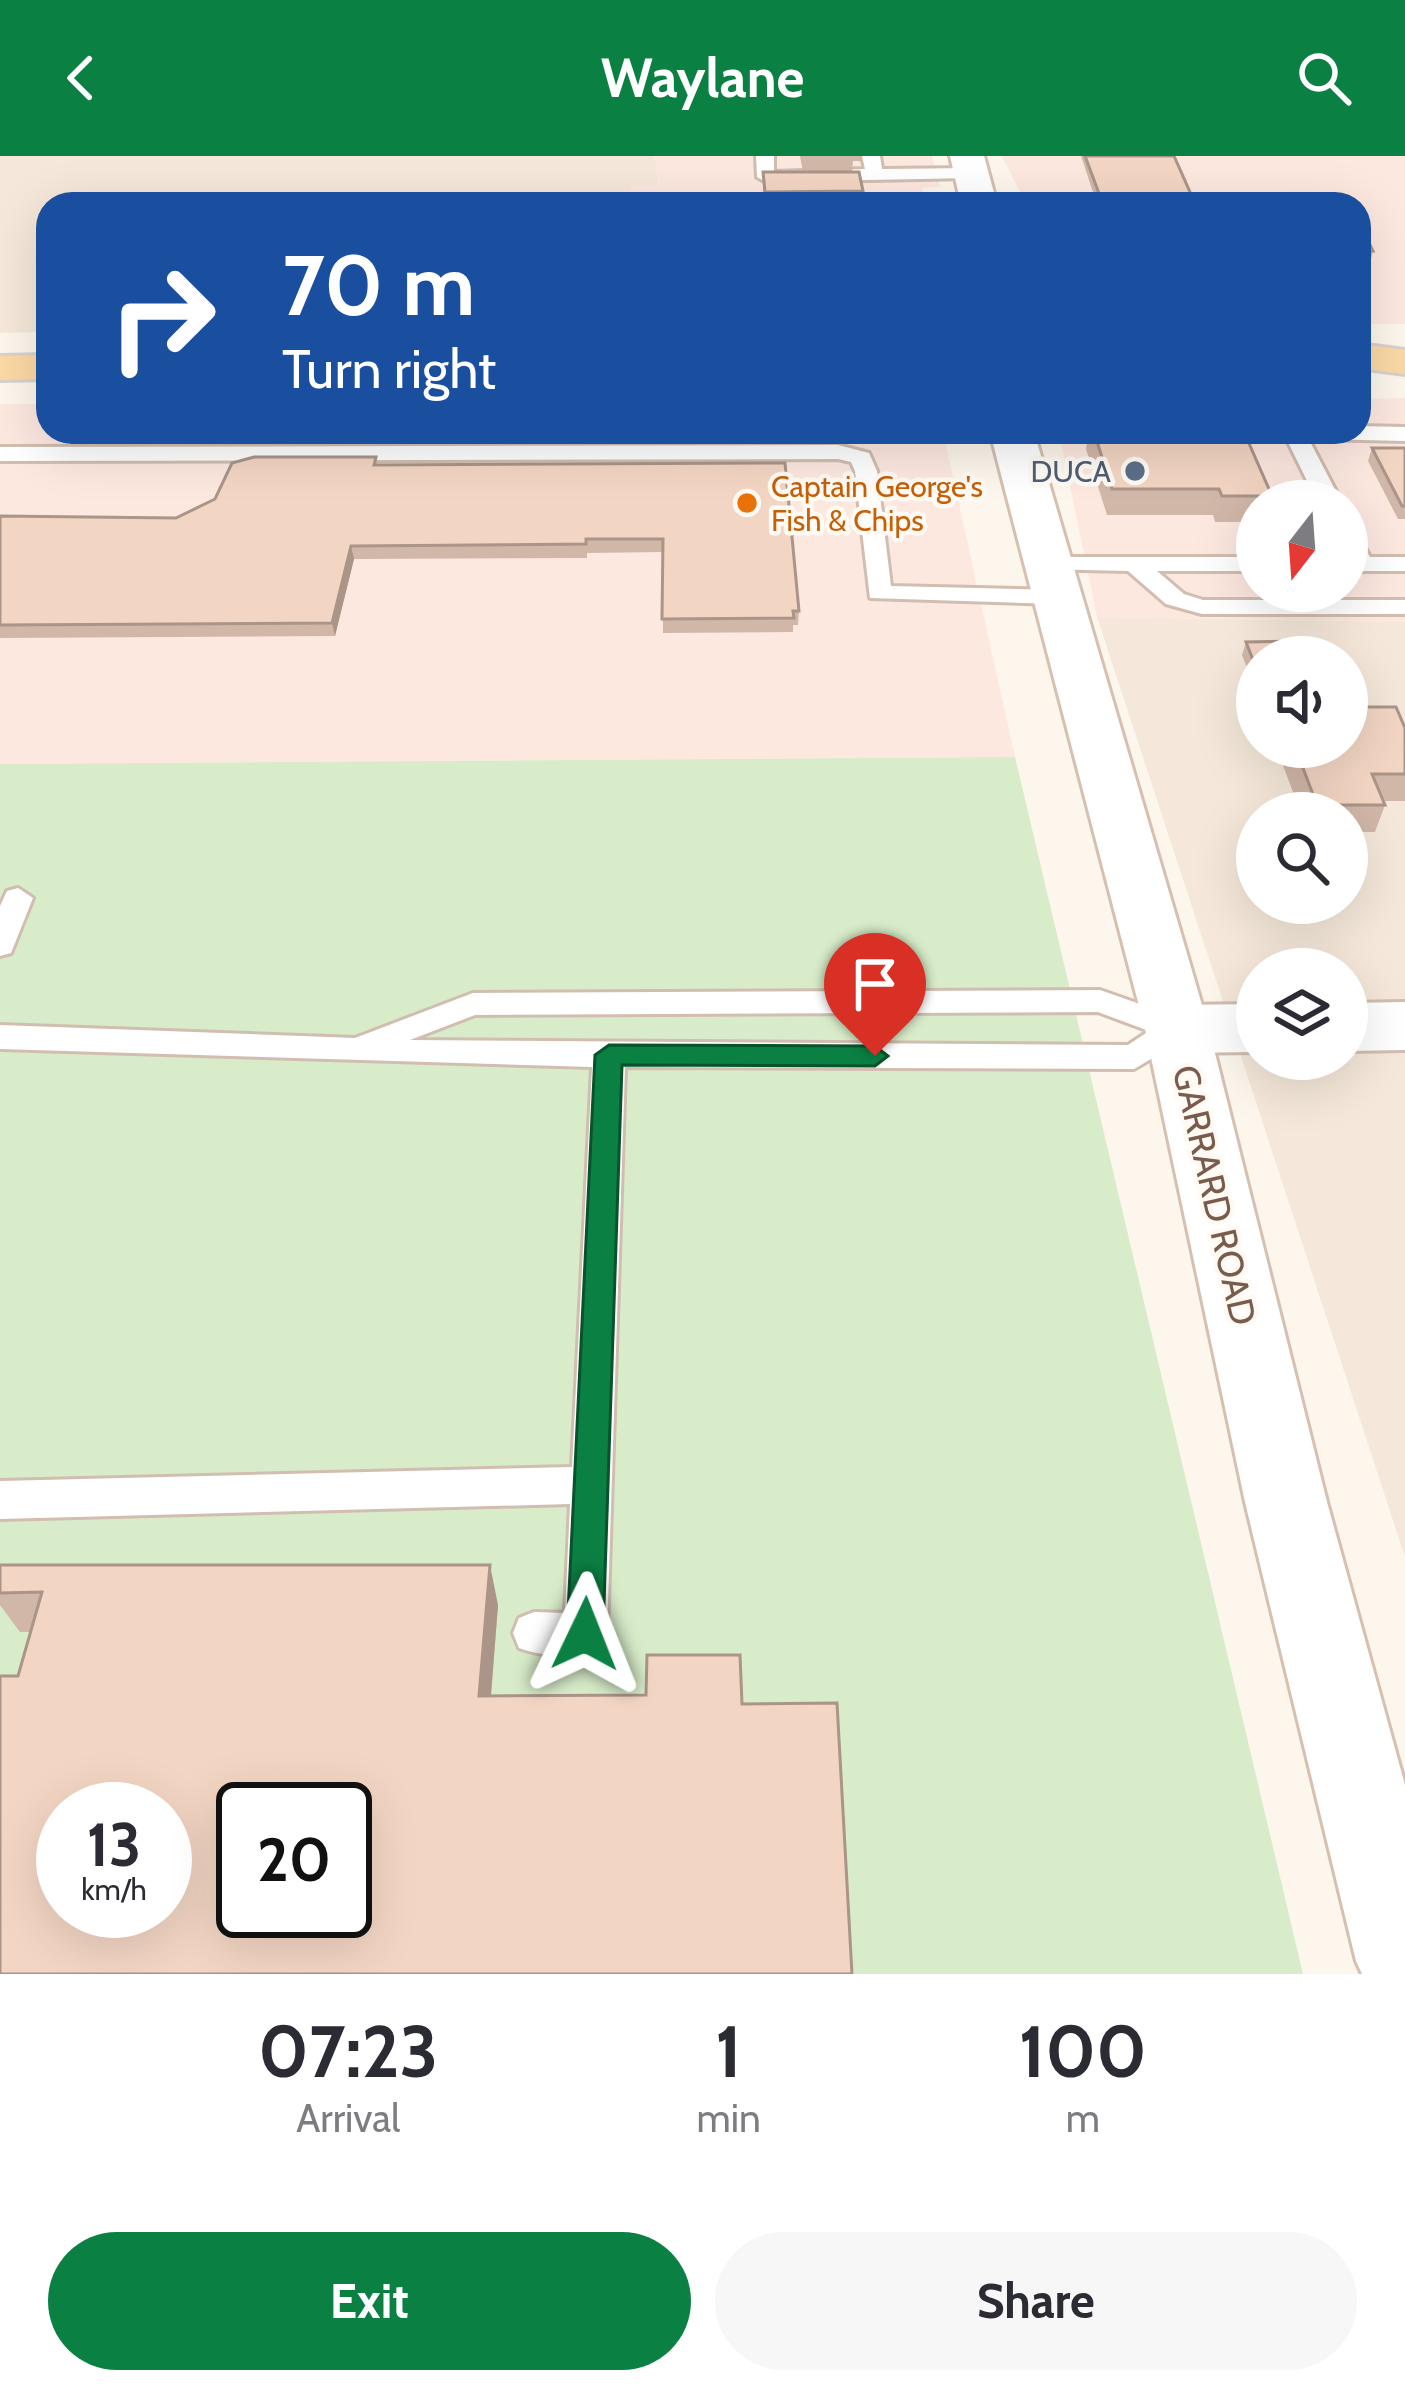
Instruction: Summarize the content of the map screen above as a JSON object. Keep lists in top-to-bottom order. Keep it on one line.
{"streets":{"street":["GARRARD ROAD"]},"places":["DUCA","Captain George's Fish & Chips"],"north":"bottom","page":{"header":"Waylane","turn":["70 m","Turn right"],"speed":"13 km/h","limit":"20","eta":["07:23","Arrival","1","min","100","m"],"buttons":["Exit","Share"]}}
